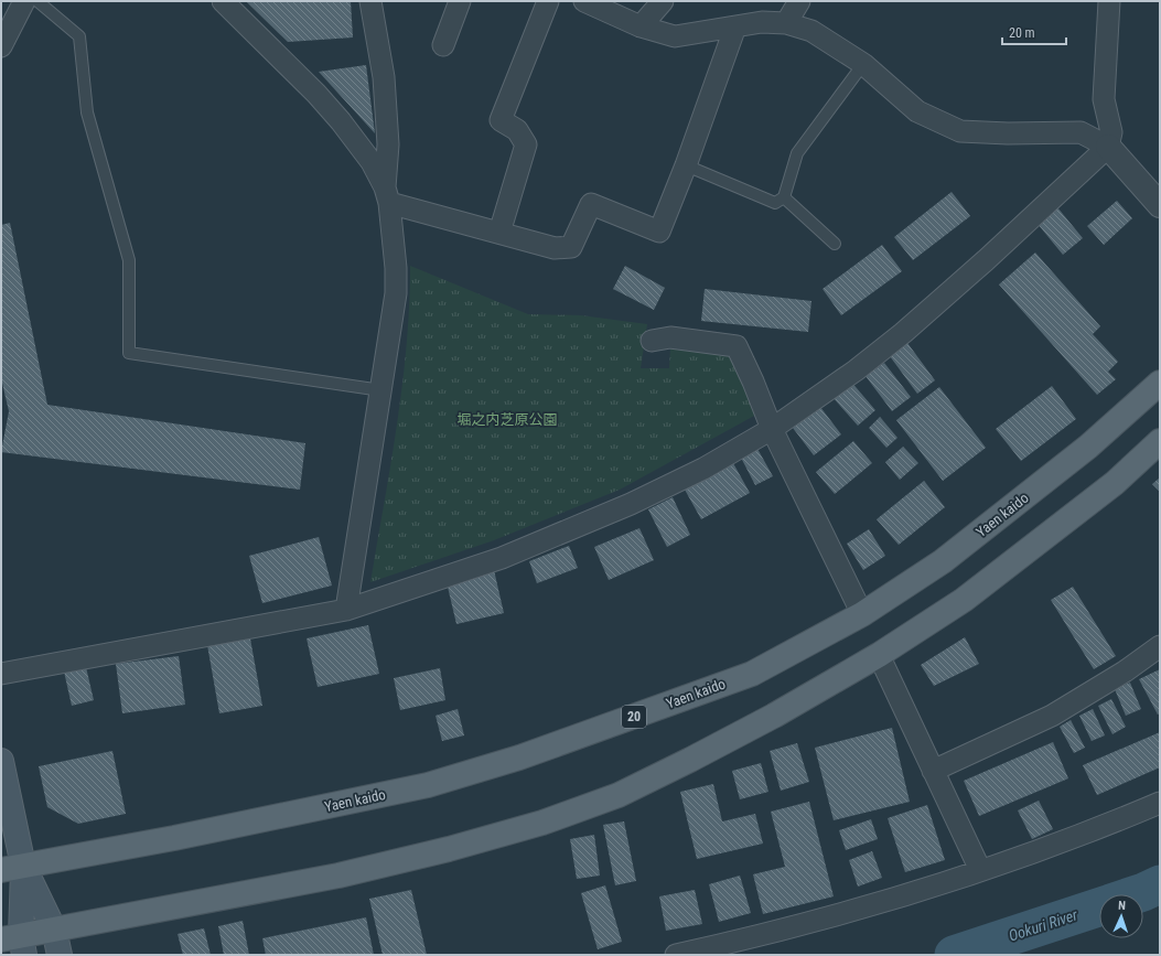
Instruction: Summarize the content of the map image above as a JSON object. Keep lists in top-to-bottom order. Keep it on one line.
{"streets":{"main road":["Yaen kaido","20"]},"water":["Ookuri River"],"parks":["堀之内芝原公園"],"scale_bar":"20 m","north":"top"}
